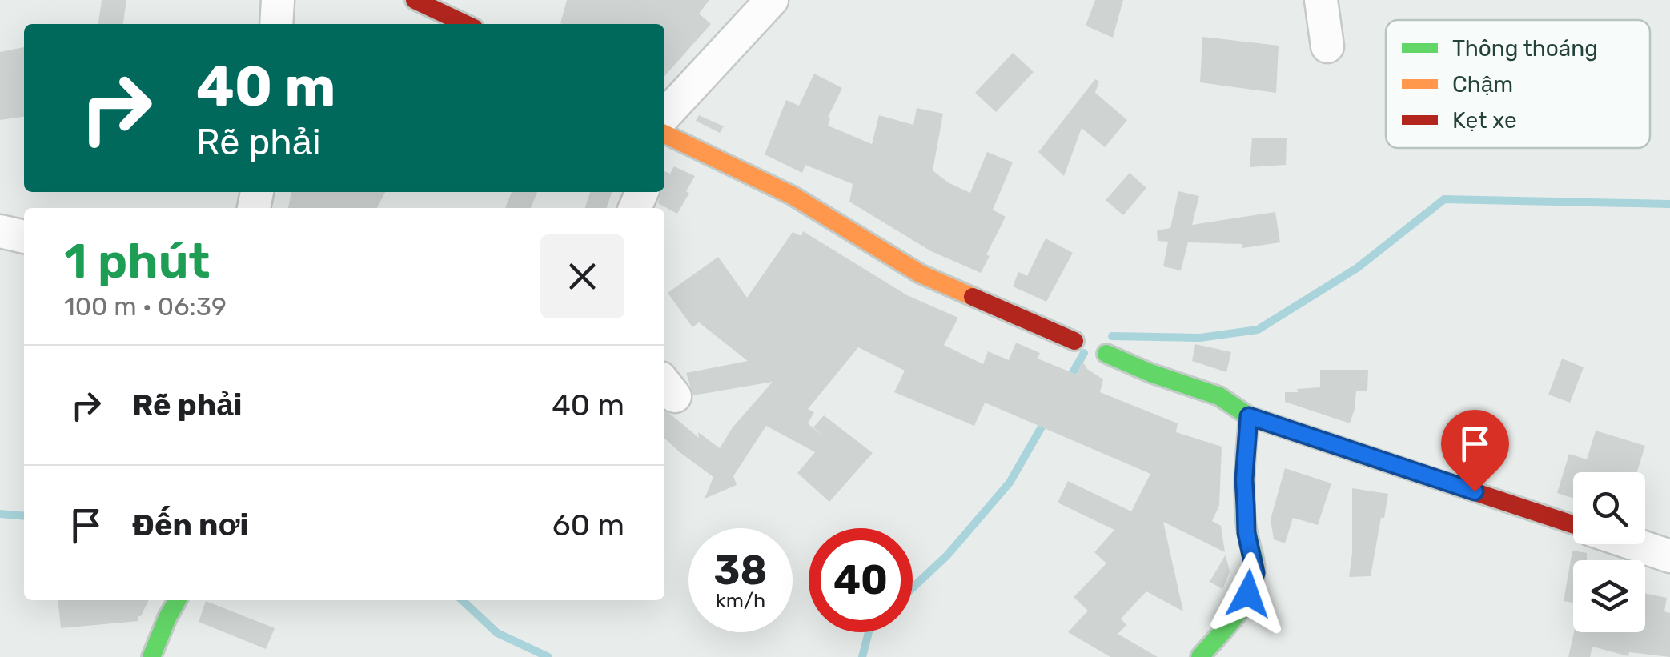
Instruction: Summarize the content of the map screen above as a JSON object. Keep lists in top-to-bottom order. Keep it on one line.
{"legend":["Thông thoáng","Chậm","Kẹt xe"],"page":{"turn":["40 m","Rẽ phải"],"heading":["1 phút","100 m · 06:39"],"list":[{"name":"Rẽ phải","value":"40 m"},{"name":"Đến nơi","value":"60 m"}],"speed":"38 km/h","limit":"40"}}
